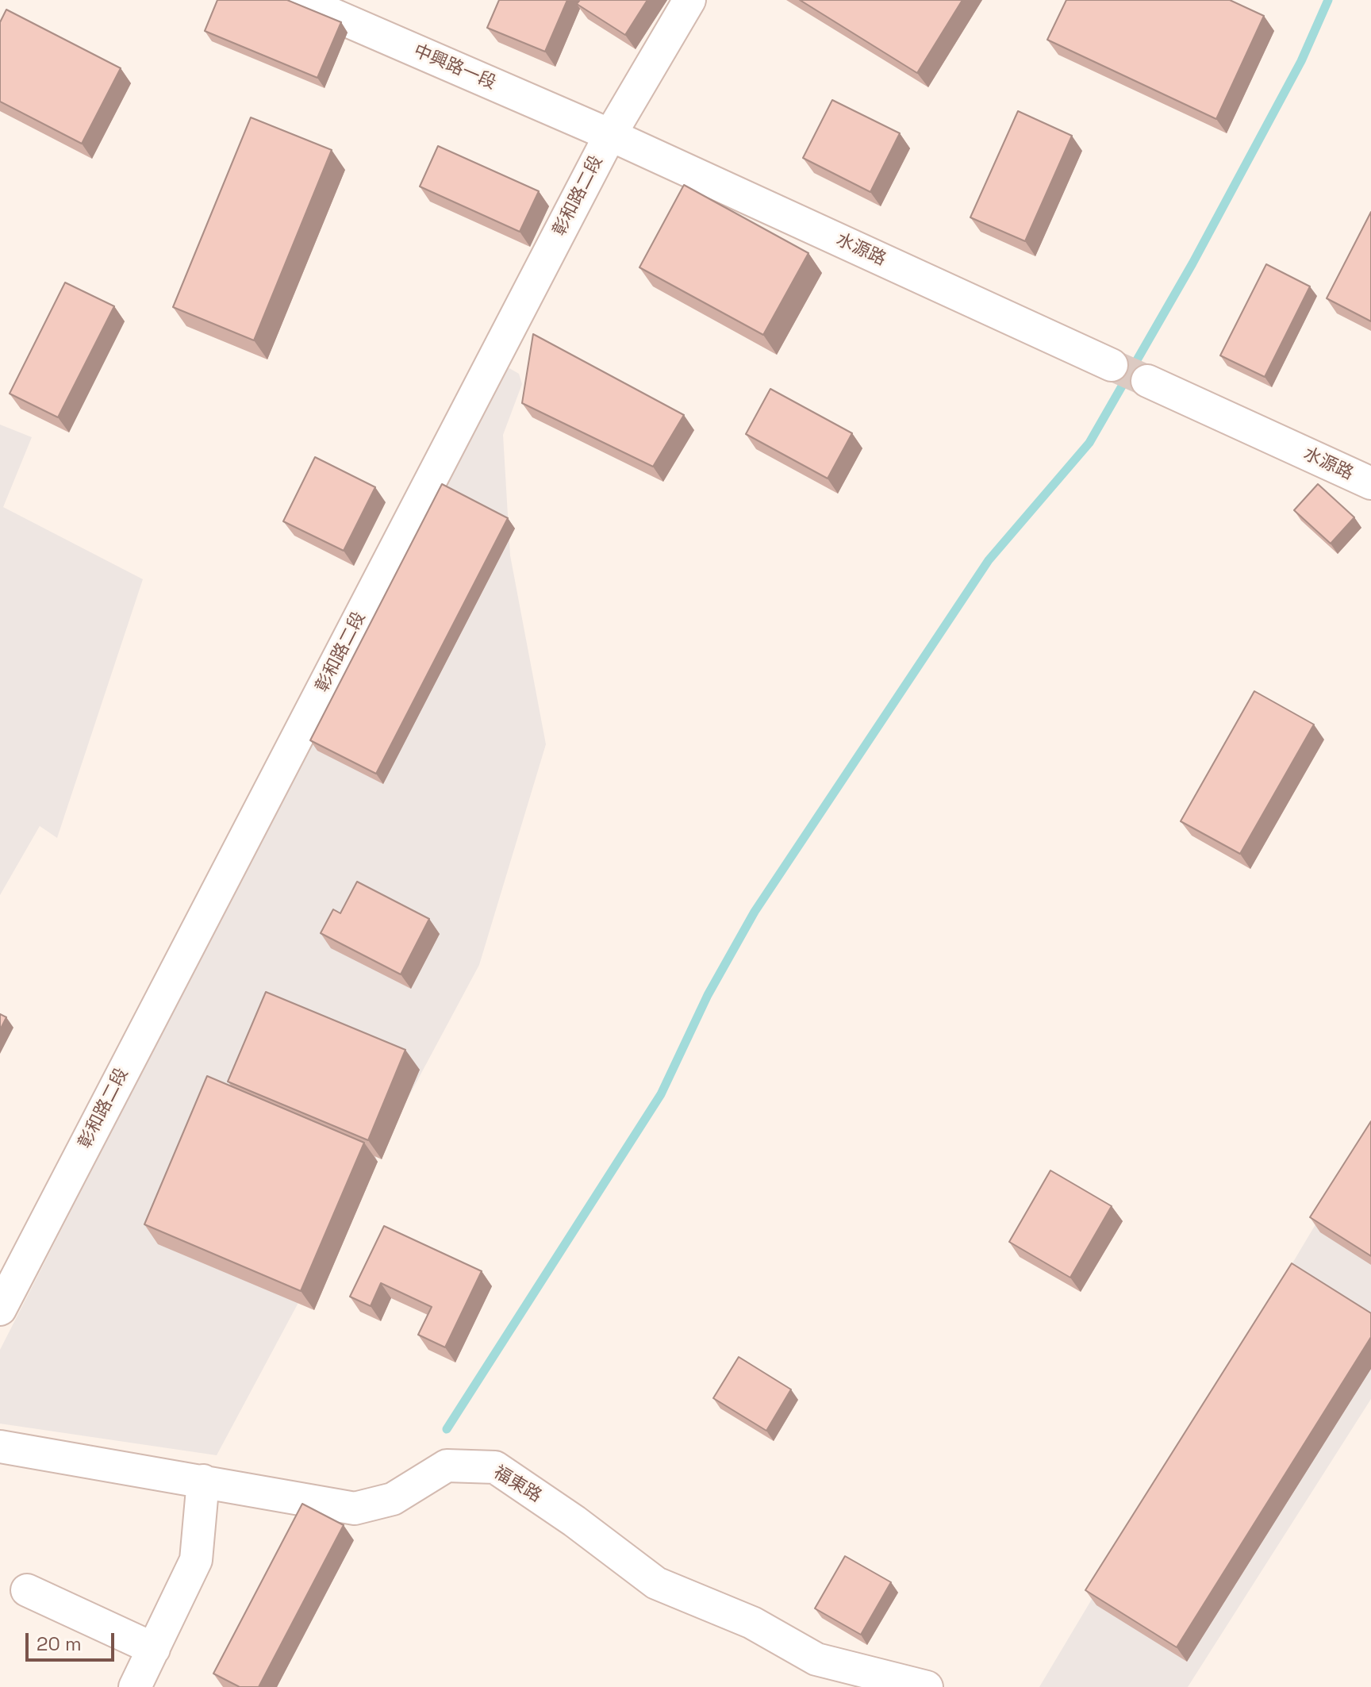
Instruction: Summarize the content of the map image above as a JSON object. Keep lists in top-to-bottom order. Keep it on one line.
{"streets":{"street":["中興路一段","彰和路二段","水源路","福東路"]},"crossings":[["中興路一段","彰和路二段"],["中興路一段","水源路"],["彰和路二段","水源路"]],"scale_bar":"20 m"}
